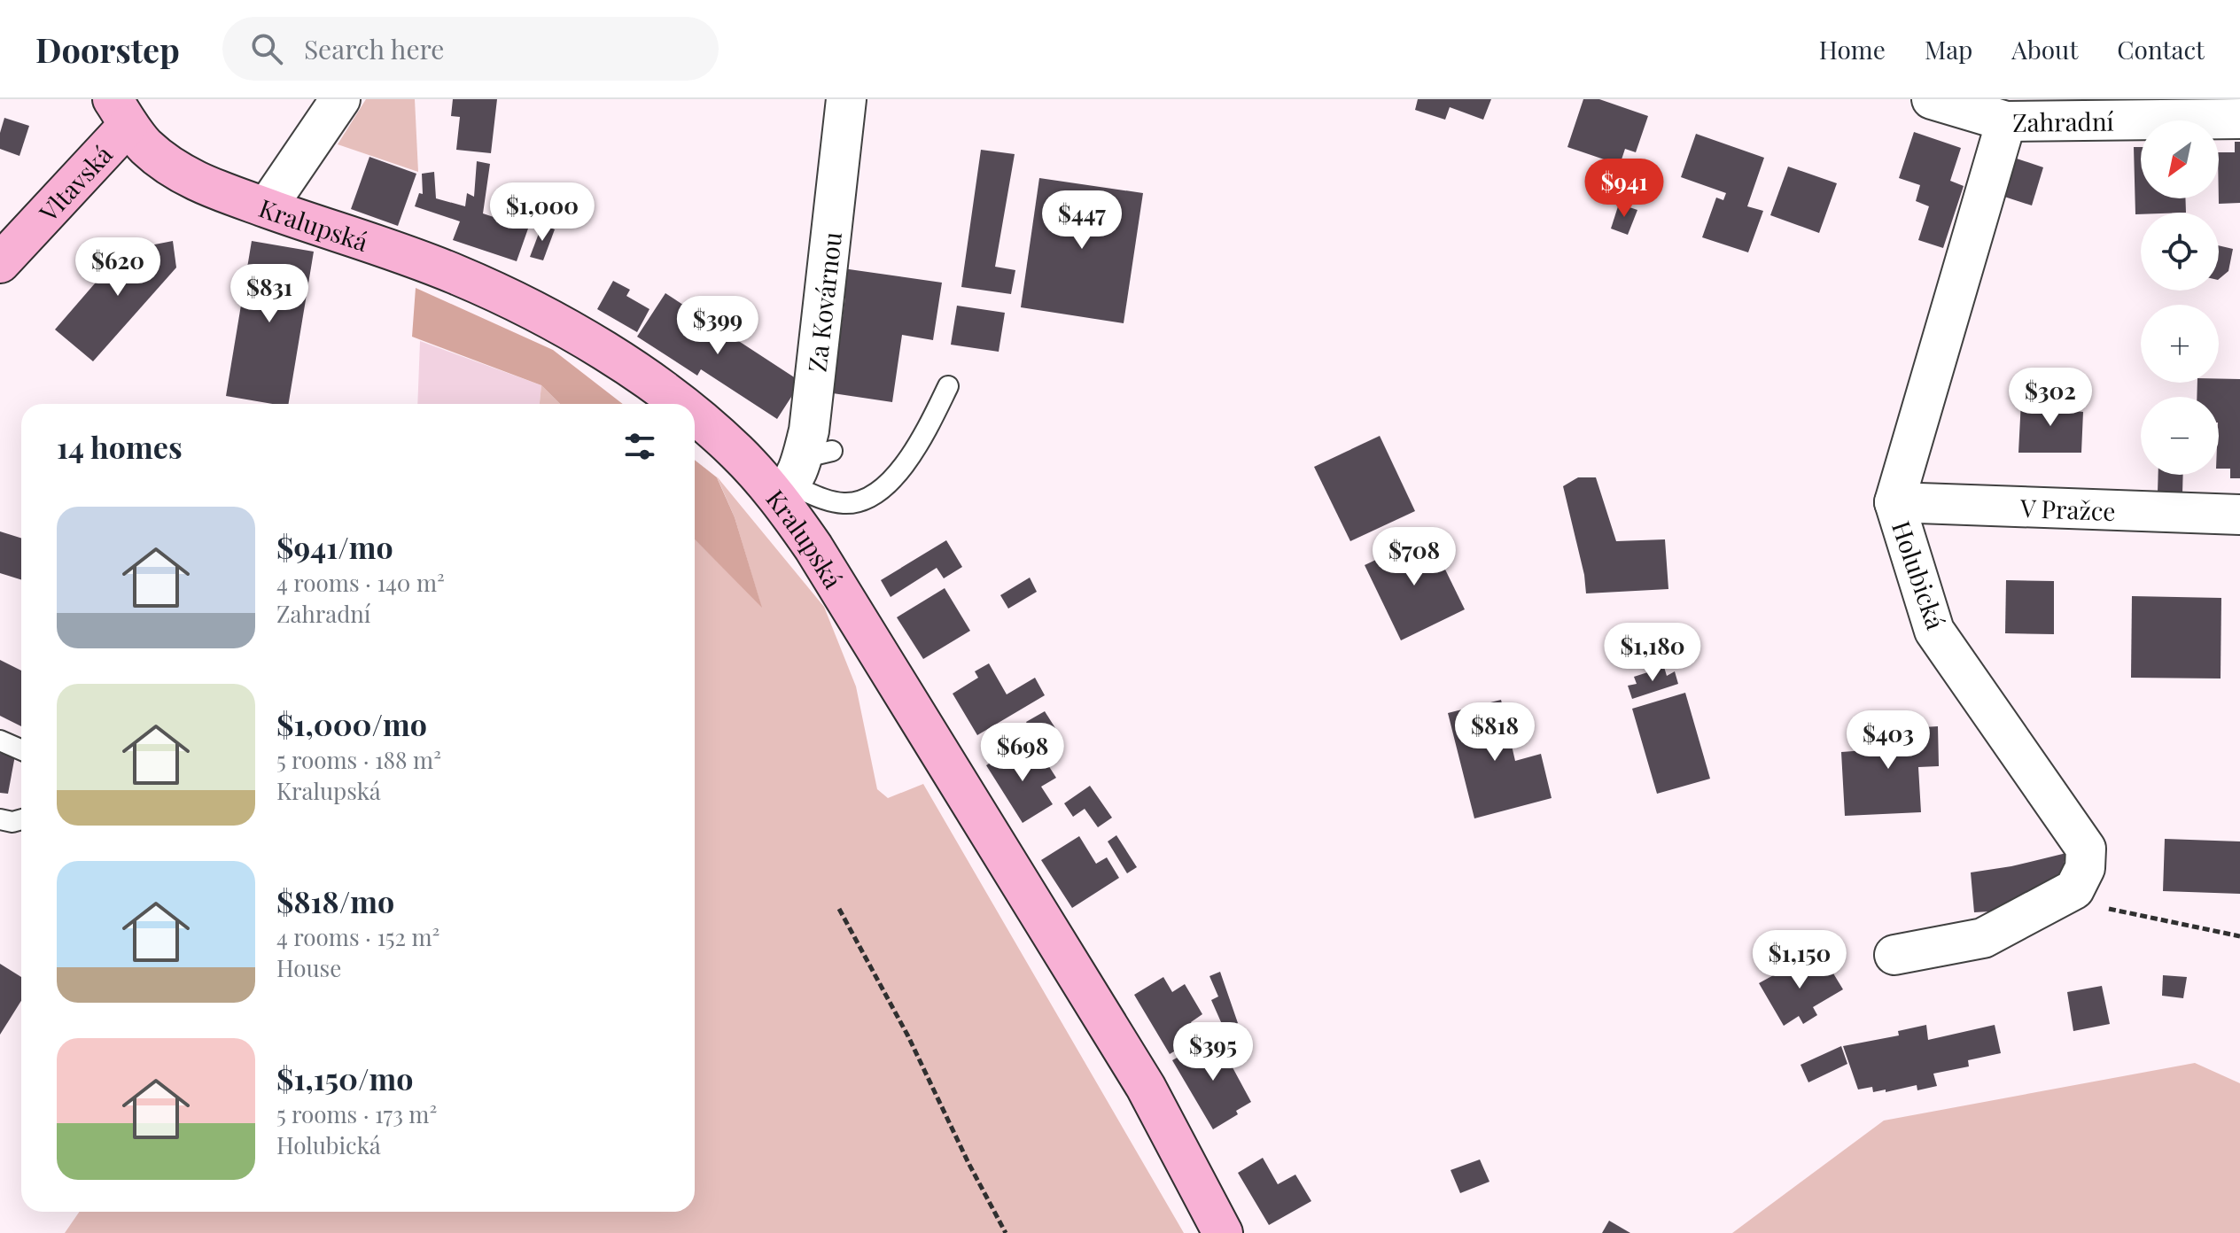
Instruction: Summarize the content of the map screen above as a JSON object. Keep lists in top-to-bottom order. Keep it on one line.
{"streets":{"street":["Zahradní","Vltavská","Kralupská","Za Kovárnou","V Pražce","Holubická"]},"crossings":[["Zahradní","Holubická"],["Vltavská","Kralupská"],["Kralupská","Za Kovárnou"],["V Pražce","Holubická"]],"north":"bottom left","page":{"header":"Doorstep","search":"Search here","nav":["Home","Map","About","Contact"],"map_buttons":["+","−"],"price":["$941","$1,000","$447","$620","$831","$399","$302","$708","$1,180","$818","$403","$698","$1,150","$395"],"heading":"14 homes","list":[{"name":"$941/mo","note":"4 rooms · 140 m² · Zahradní"},{"name":"$1,000/mo","note":"5 rooms · 188 m² · Kralupská"},{"name":"$818/mo","note":"4 rooms · 152 m² · House"},{"name":"$1,150/mo","note":"5 rooms · 173 m² · Holubická"}]}}
